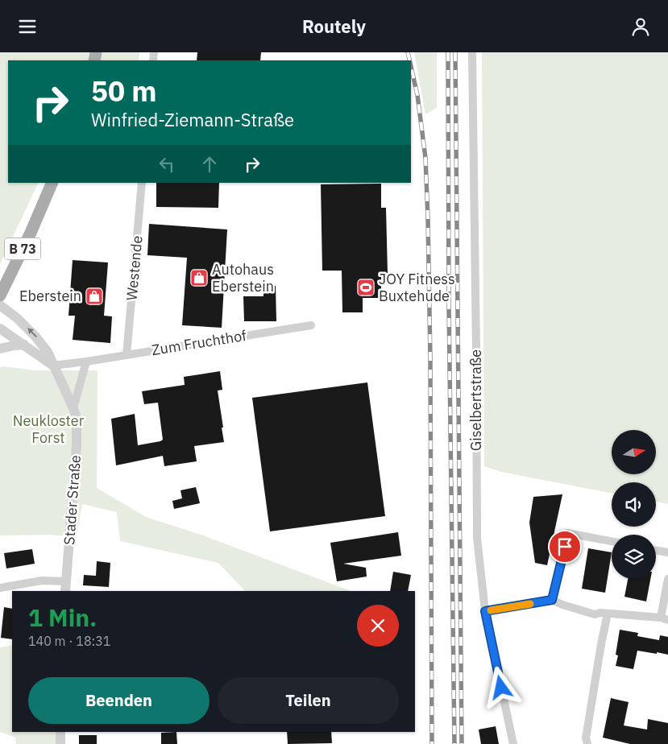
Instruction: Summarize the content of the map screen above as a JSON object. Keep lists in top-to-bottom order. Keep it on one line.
{"streets":{"main road":["B 73"],"street":["Westende","Zum Fruchthof","Giselbertstraße","Stader Straße"]},"crossings":[["Westende","Zum Fruchthof"],["Zum Fruchthof","Stader Straße"]],"parks":["Neukloster Forst"],"places":{"shop":["Autohaus Eberstein","Eberstein"],"sports":["JOY Fitness Buxtehude"]},"north":"right","page":{"header":"Routely","turn":["50 m","Winfried-Ziemann-Straße"],"heading":["1 Min.","140 m · 18:31"],"buttons":["Beenden","Teilen"]}}
